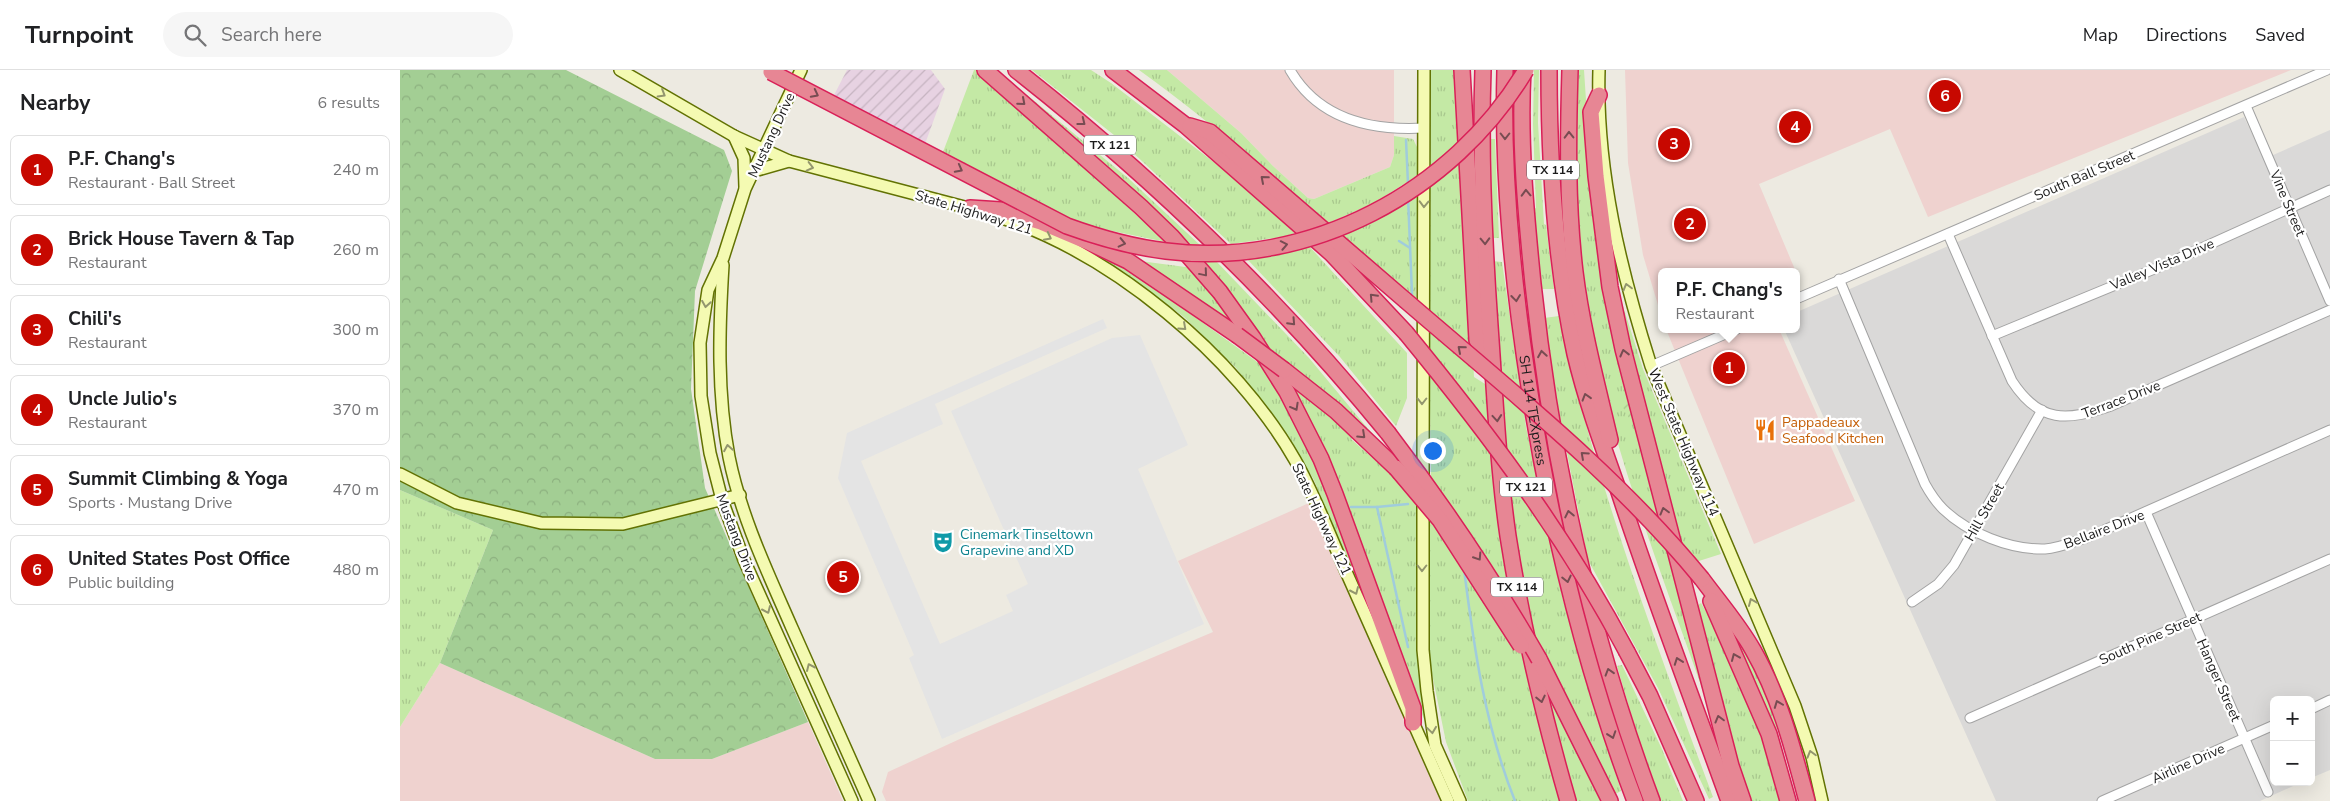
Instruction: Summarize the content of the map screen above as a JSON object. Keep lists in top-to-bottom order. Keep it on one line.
{"streets":{"highway":["TX 121","TX 114","SH 114 TEXpress"],"main road":["Mustang Drive","State Highway 121","West State Highway 114"],"street":["South Ball Street","Vine Street","Valley Vista Drive","Terrace Drive","Hill Street","Bellaire Drive","South Pine Street","Hanger Street","Airline Drive"]},"crossings":[["Mustang Drive","State Highway 121"],["South Ball Street","Vine Street"],["South Ball Street","Terrace Drive"],["South Ball Street","Bellaire Drive"],["Vine Street","Valley Vista Drive"],["Valley Vista Drive","Terrace Drive"],["Terrace Drive","Hill Street"],["Hill Street","Bellaire Drive"],["Bellaire Drive","Hanger Street"],["South Pine Street","Hanger Street"],["Hanger Street","Airline Drive"]],"one_way":["State Highway 121","West State Highway 114"],"places":{"restaurant":["Pappadeaux Seafood Kitchen"],"theatre":["Cinemark Tinseltown Grapevine and XD"]},"page":{"header":"Turnpoint","search":"Search here","nav":["Map","Directions","Saved"],"heading":["Nearby","6 results"],"pins":["6","4","3","2","1","5"],"list":[{"mark":"1","name":"P.F. Chang's","note":"Restaurant · Ball Street","value":"240 m"},{"mark":"2","name":"Brick House Tavern & Tap","note":"Restaurant","value":"260 m"},{"mark":"3","name":"Chili's","note":"Restaurant","value":"300 m"},{"mark":"4","name":"Uncle Julio's","note":"Restaurant","value":"370 m"},{"mark":"5","name":"Summit Climbing & Yoga","note":"Sports · Mustang Drive","value":"470 m"},{"mark":"6","name":"United States Post Office","note":"Public building","value":"480 m"}],"popup":["P.F. Chang's","Restaurant"],"map_buttons":["+","−"]}}
